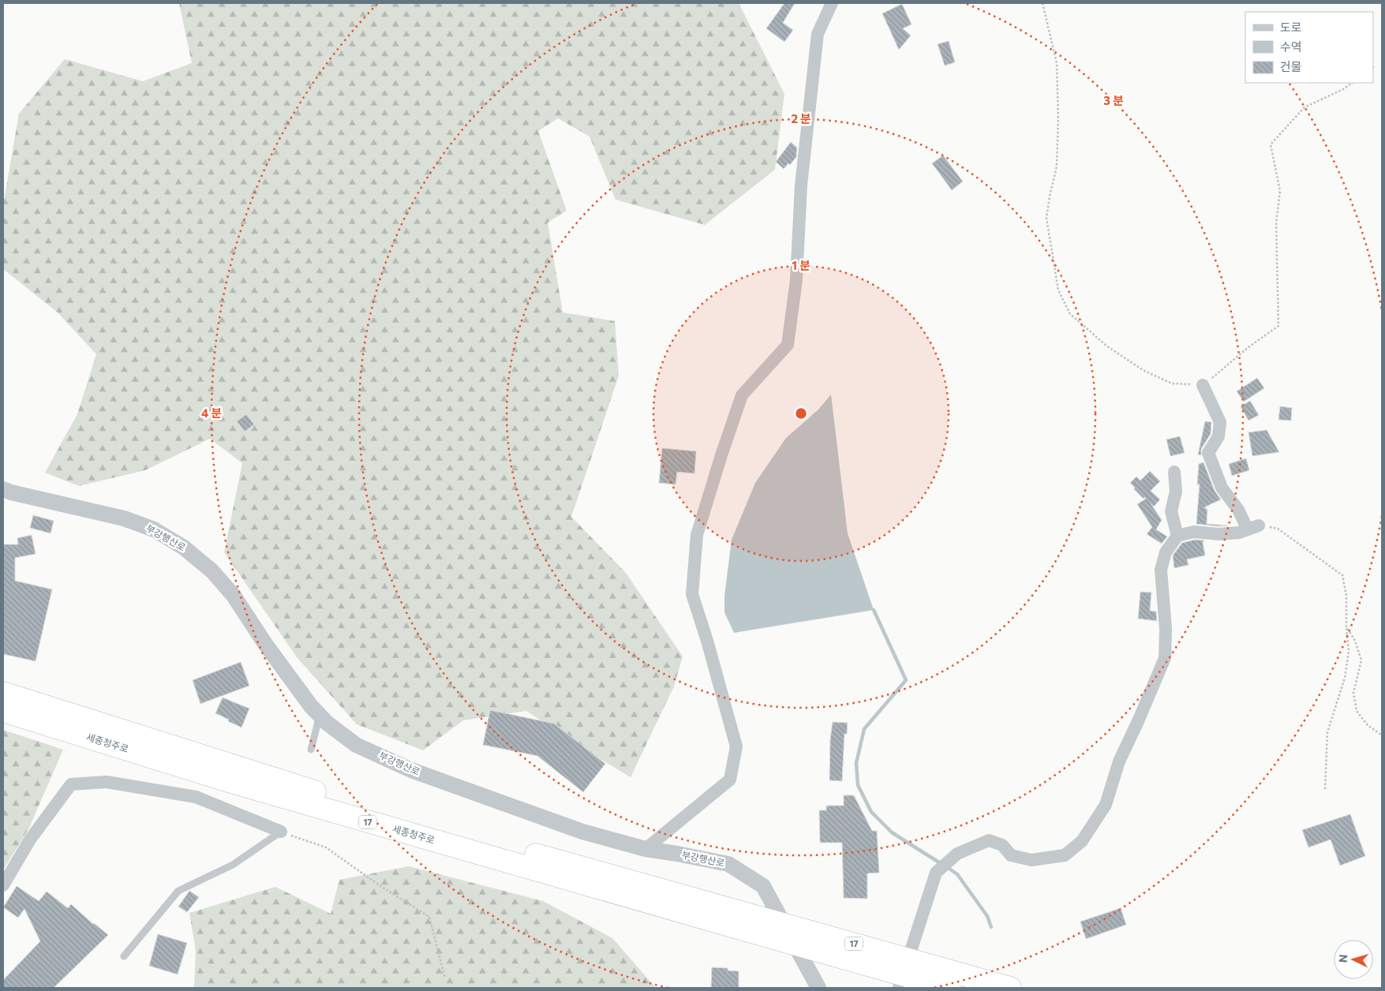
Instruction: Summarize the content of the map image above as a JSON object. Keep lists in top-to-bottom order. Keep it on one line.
{"streets":{"highway":["세종청주로","17"],"street":["부강행산로"]},"crossings":[["세종청주로","17"]],"legend":["도로","수역","건물"],"north":"left","rings":["3 분","2 분","1 분","4 분"]}
